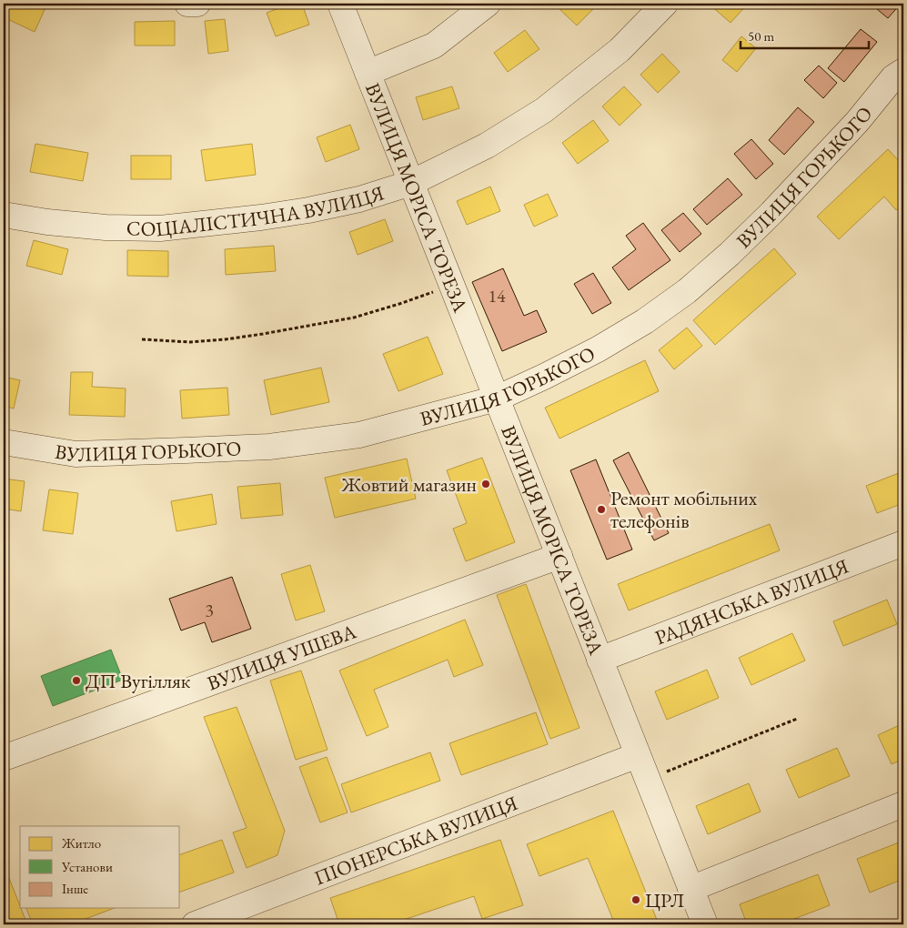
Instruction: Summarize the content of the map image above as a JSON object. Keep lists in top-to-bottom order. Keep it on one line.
{"streets":{"street":["ВУЛИЦЯ ГОРЬКОГО","ВУЛИЦЯ МОРІСА ТОРЕЗА","СОЦІАЛІСТИЧНА ВУЛИЦЯ","РАДЯНСЬКА ВУЛИЦЯ","ВУЛИЦЯ УШЕВА","ПІОНЕРСЬКА ВУЛИЦЯ"]},"crossings":[["ВУЛИЦЯ ГОРЬКОГО","ВУЛИЦЯ МОРІСА ТОРЕЗА"],["ВУЛИЦЯ МОРІСА ТОРЕЗА","СОЦІАЛІСТИЧНА ВУЛИЦЯ"],["ВУЛИЦЯ МОРІСА ТОРЕЗА","РАДЯНСЬКА ВУЛИЦЯ"],["ВУЛИЦЯ МОРІСА ТОРЕЗА","ВУЛИЦЯ УШЕВА"],["ВУЛИЦЯ МОРІСА ТОРЕЗА","ПІОНЕРСЬКА ВУЛИЦЯ"]],"places":["Жовтий магазин","Ремонт мобільних телефонів","ДП Вугілляк","ЦРЛ"],"house_numbers":["14","3"],"legend":["Житло","Установи","Інше"],"scale_bar":"50 m"}
